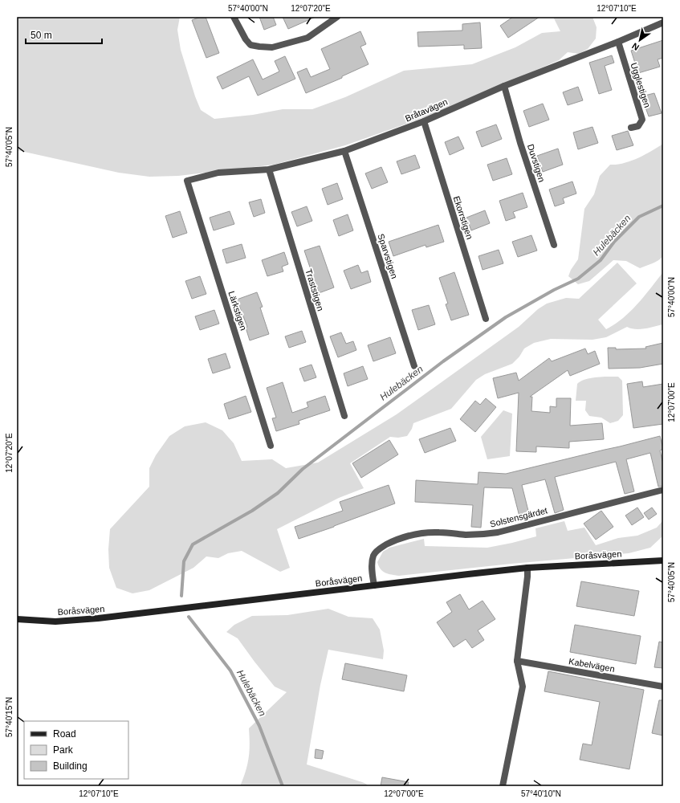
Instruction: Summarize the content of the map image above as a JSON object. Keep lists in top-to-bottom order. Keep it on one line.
{"streets":{"street":["Ugglestigen","Bråtavägen","Duvstigen","Ekorrstigen","Sparvstigen","Traststigen","Lärkstigen","Solstensgärdet","Boråsvägen","Kabelvägen"]},"crossings":[["Ugglestigen","Bråtavägen"],["Bråtavägen","Duvstigen"],["Bråtavägen","Ekorrstigen"],["Bråtavägen","Sparvstigen"],["Bråtavägen","Traststigen"],["Bråtavägen","Lärkstigen"],["Solstensgärdet","Boråsvägen"]],"water":["Hulebäcken"],"legend":["Road","Park","Building"],"scale_bar":"50 m","north":"bottom left","coordinates":["57°40'00\"N","12°07'20\"E","12°07'10\"E","57°40'05\"N","12°07'00\"E","57°40'15\"N","57°40'10\"N"]}
